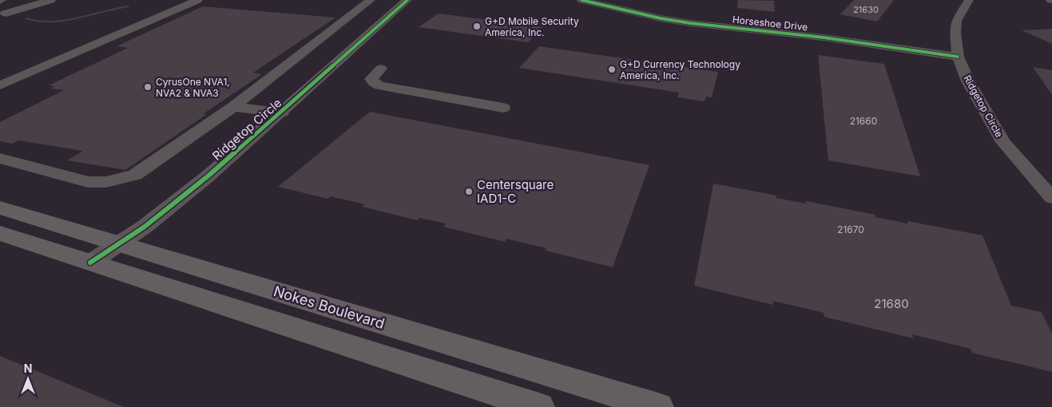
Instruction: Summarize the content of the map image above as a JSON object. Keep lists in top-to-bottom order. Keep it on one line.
{"streets":{"main road":["Nokes Boulevard"],"street":["Horseshoe Drive","Ridgetop Circle"]},"crossings":[["Horseshoe Drive","Ridgetop Circle"],["Ridgetop Circle","Nokes Boulevard"]],"places":["G+D Mobile Security America, Inc.","G+D Currency Technology America, Inc.","CyrusOne NVA1, NVA2 & NVA3","Centersquare IAD1-C"],"house_numbers":["21630","21660","21670","21680"],"north":"top"}
